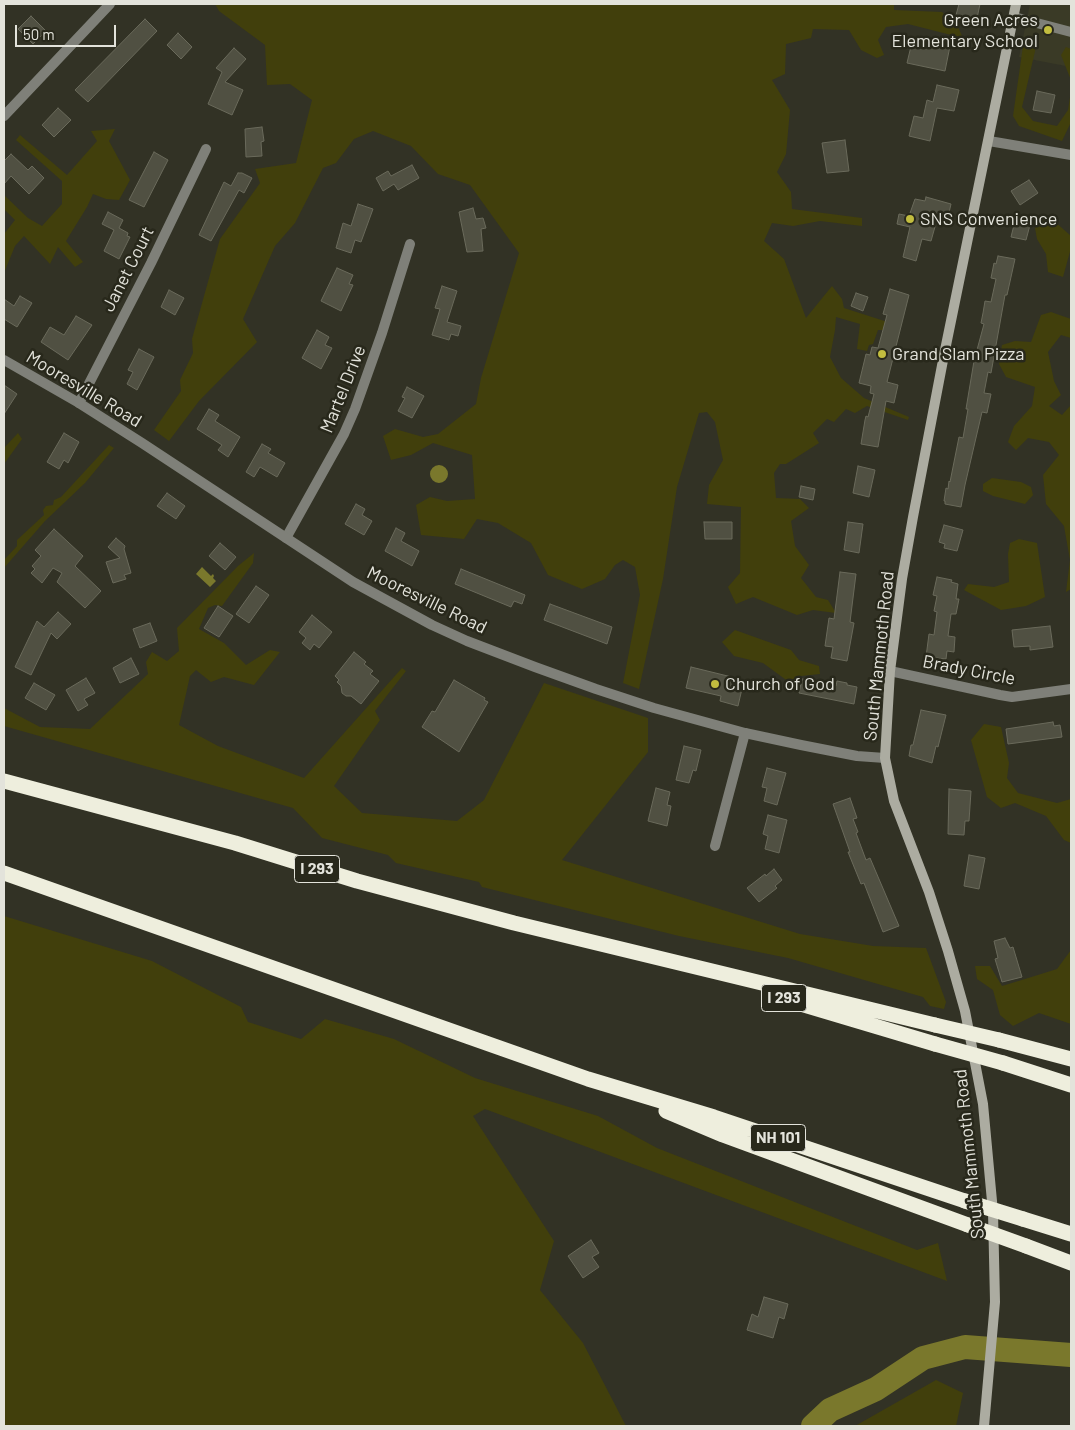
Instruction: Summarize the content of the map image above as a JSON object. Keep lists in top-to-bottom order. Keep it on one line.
{"streets":{"highway":["I 293","NH 101"],"main road":["South Mammoth Road"],"street":["Janet Court","Mooresville Road","Martel Drive","Brady Circle"]},"crossings":[["Janet Court","Mooresville Road"],["Mooresville Road","Martel Drive"],["Mooresville Road","South Mammoth Road"],["South Mammoth Road","Brady Circle"]],"places":["Green Acres Elementary School","SNS Convenience","Grand Slam Pizza","Church of God"],"scale_bar":"50 m"}
